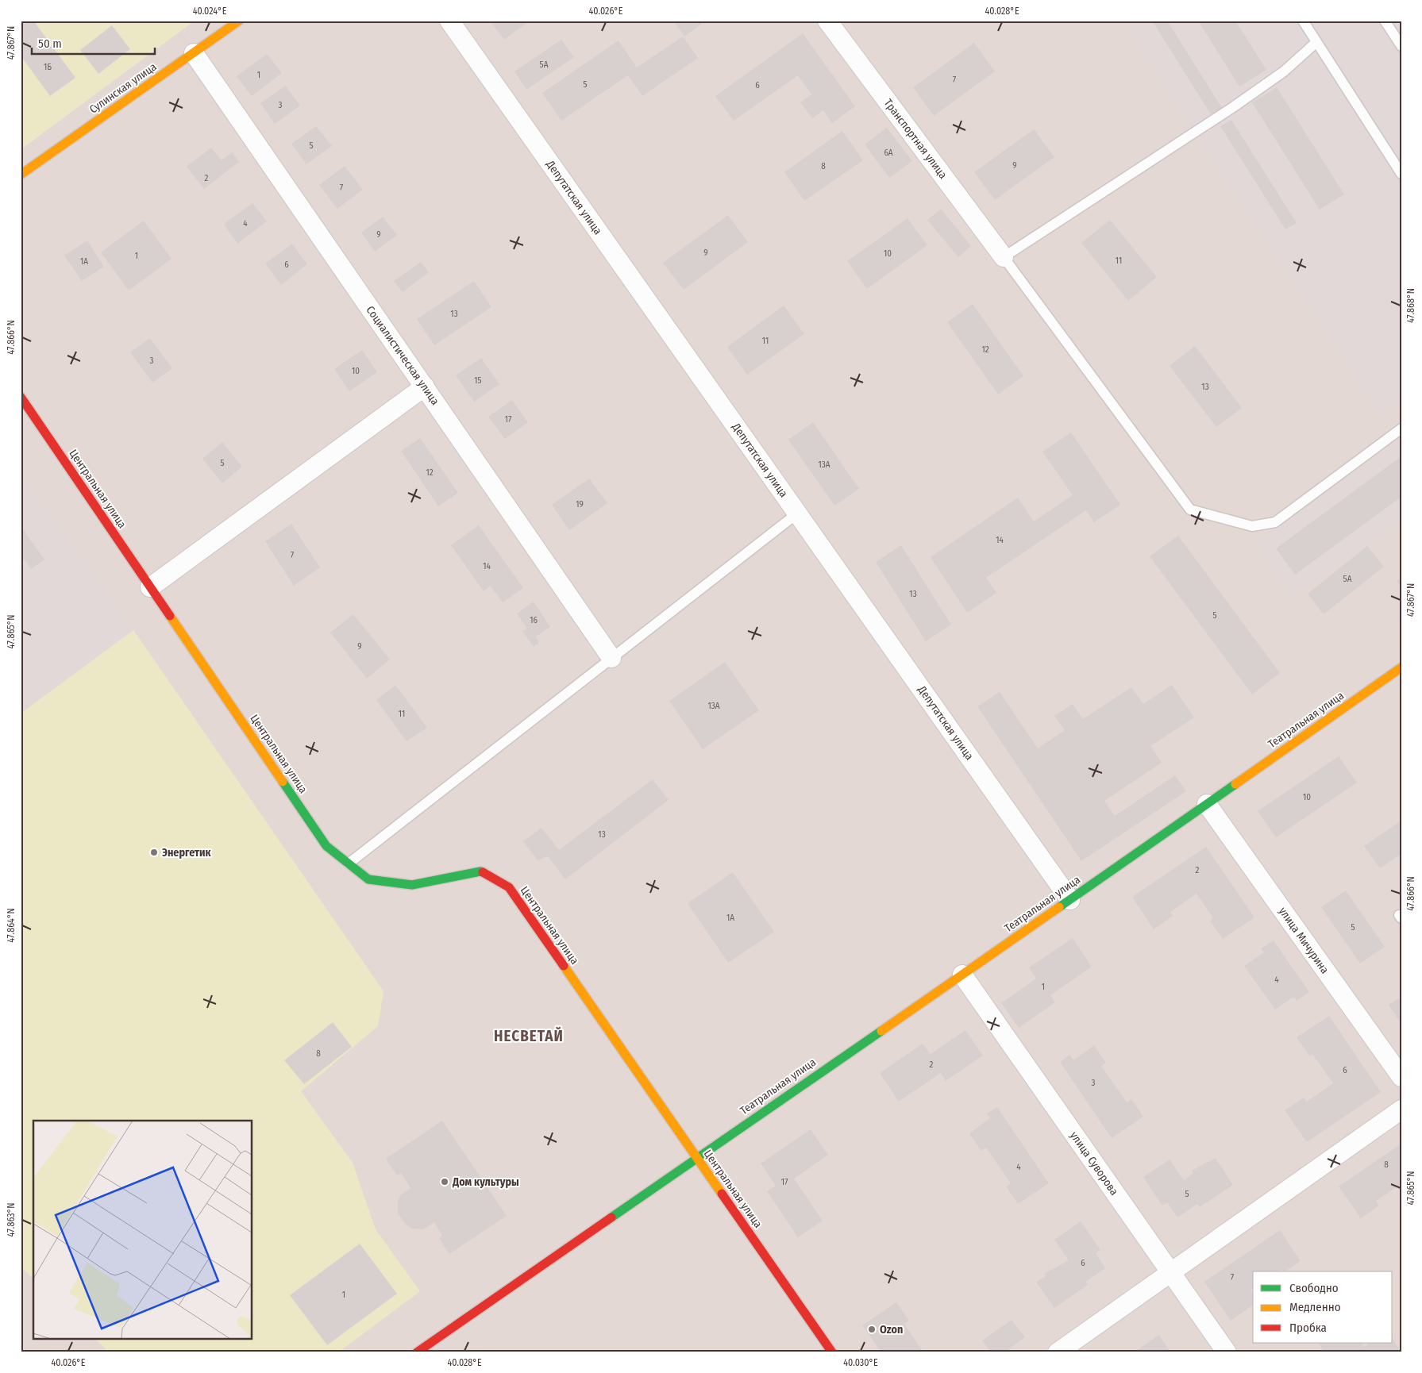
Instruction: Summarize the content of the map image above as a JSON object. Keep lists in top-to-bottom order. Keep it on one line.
{"streets":{"main road":["Сулинская улица","Центральная улица","Театральная улица"],"street":["Транспортная улица","Депутатская улица","Социалистическая улица","улица Мичурина","улица Суворова"]},"crossings":[["Сулинская улица","Социалистическая улица"],["Депутатская улица","Театральная улица"],["Центральная улица","Театральная улица"],["Театральная улица","улица Мичурина"],["Театральная улица","улица Суворова"]],"districts":["НЕСВЕТАЙ"],"places":["Энергетик","Дом культуры","Ozon"],"house_numbers":["5А","1Б","1","7","5","6","3","5","6А","9","8","2","7","4","9","9","10","1","11","1А","6","13","11","12","3","10","15","13","17","5","13А","12","19","14","7","14","5А","13","5","16","9","13А","11","10","13","2","1А","5","4","1","8","2","6","3","8","4","17","5","6","7","1"],"legend":["Свободно","Медленно","Пробка"],"scale_bar":"50 m","coordinates":["40.024°E","40.026°E","40.028°E","47.867°N","47.868°N","47.866°N","47.865°N","47.864°N","47.863°N","40.030°E"]}
